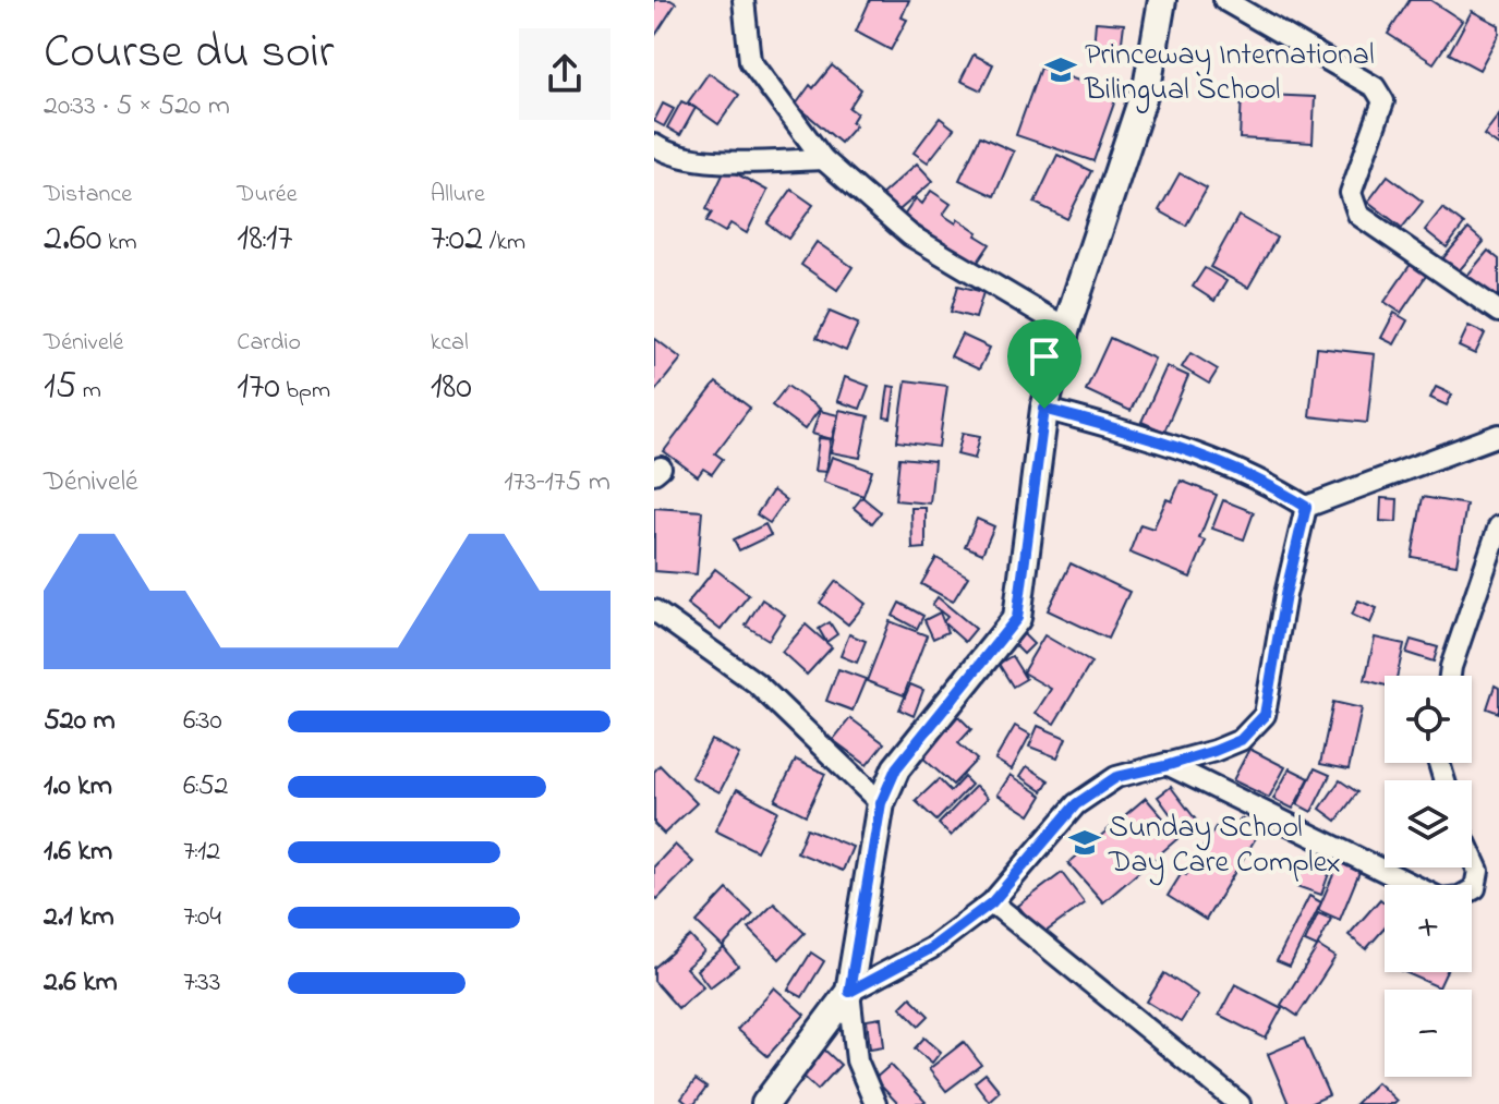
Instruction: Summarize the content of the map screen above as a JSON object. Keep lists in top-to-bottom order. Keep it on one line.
{"places":{"school or university":["Princeway International Bilingual School","Sunday School Day Care Complex"]},"page":{"heading":["Course du soir","20:33 · 5 × 520 m"],"stats":[["Distance","2.60 km"],["Durée","18:17"],["Allure","7:02 /km"],["Dénivelé","15 m"],["Cardio","170 bpm"],["kcal","180"]],"chart":["Dénivelé","173–175 m"],"map_buttons":["+","−"],"list":[{"name":"520 m","note":"6:30"},{"name":"1.0 km","note":"6:52"},{"name":"1.6 km","note":"7:12"},{"name":"2.1 km","note":"7:04"},{"name":"2.6 km","note":"7:33"}]}}
